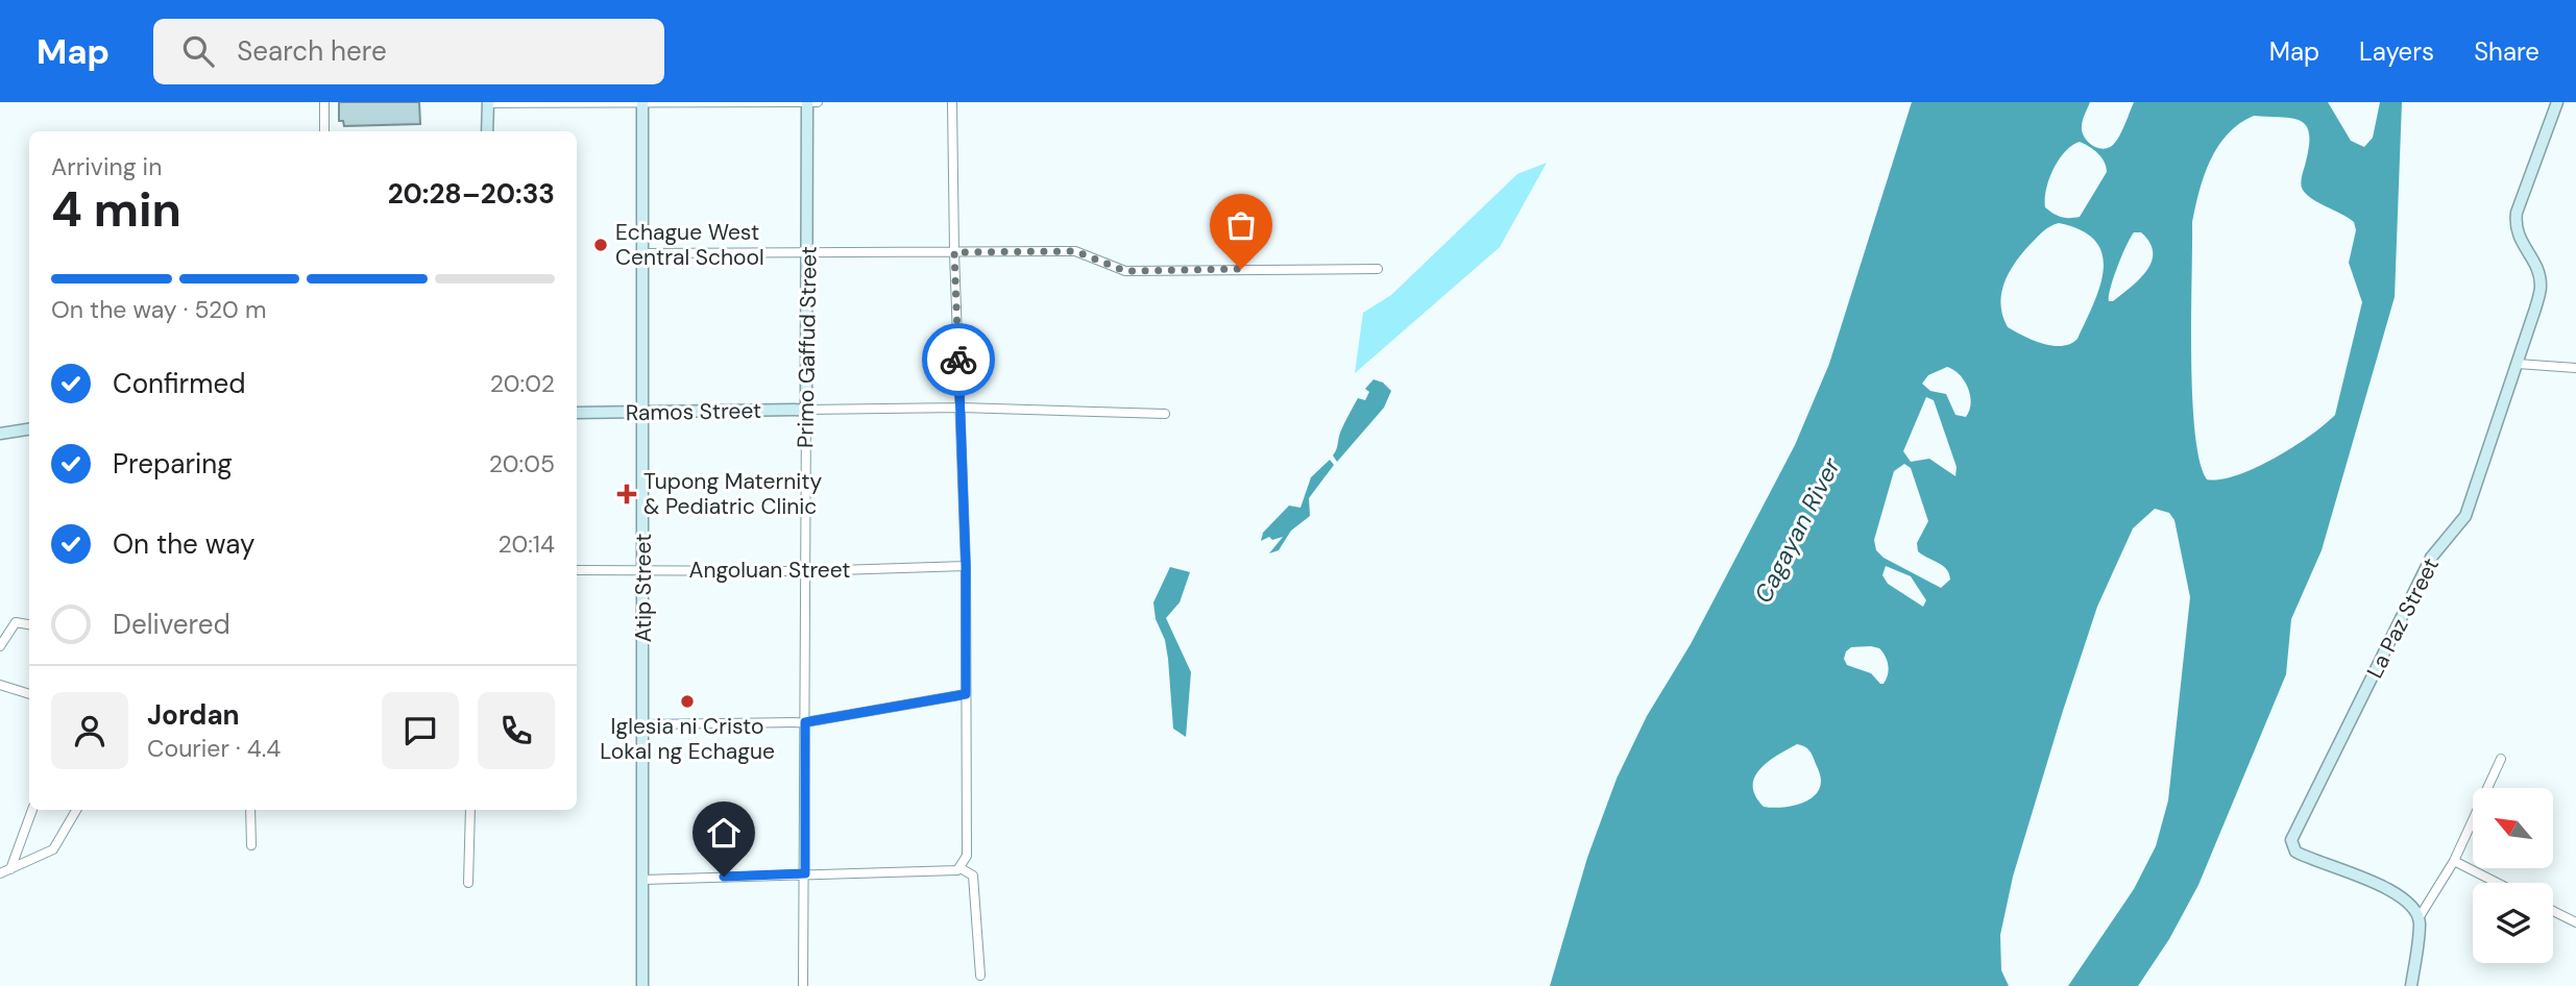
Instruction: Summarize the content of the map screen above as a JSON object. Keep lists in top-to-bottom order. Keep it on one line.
{"streets":{"main road":["Primo Gaffud Street","Ramos Street","Atip Street","La Paz Street"],"street":["Angoluan Street"]},"crossings":[["Primo Gaffud Street","Ramos Street"],["Primo Gaffud Street","Angoluan Street"],["Ramos Street","Atip Street"],["Angoluan Street","Atip Street"]],"water":["Cagayan River"],"places":{"other":["Echague West Central School","Iglesia ni Cristo Lokal ng Echague"],"health":["Tupong Maternity & Pediatric Clinic"]},"north":"top left","page":{"header":"Map","search":"Search here","nav":["Map","Layers","Share"],"heading":["4 min","Arriving in","20:28–20:33"],"panel":["Jordan","Courier · 4.4"],"bar":"On the way · 520 m","list":[["Confirmed","20:02"],["Preparing","20:05"],["On the way","20:14"],"Delivered"]}}
